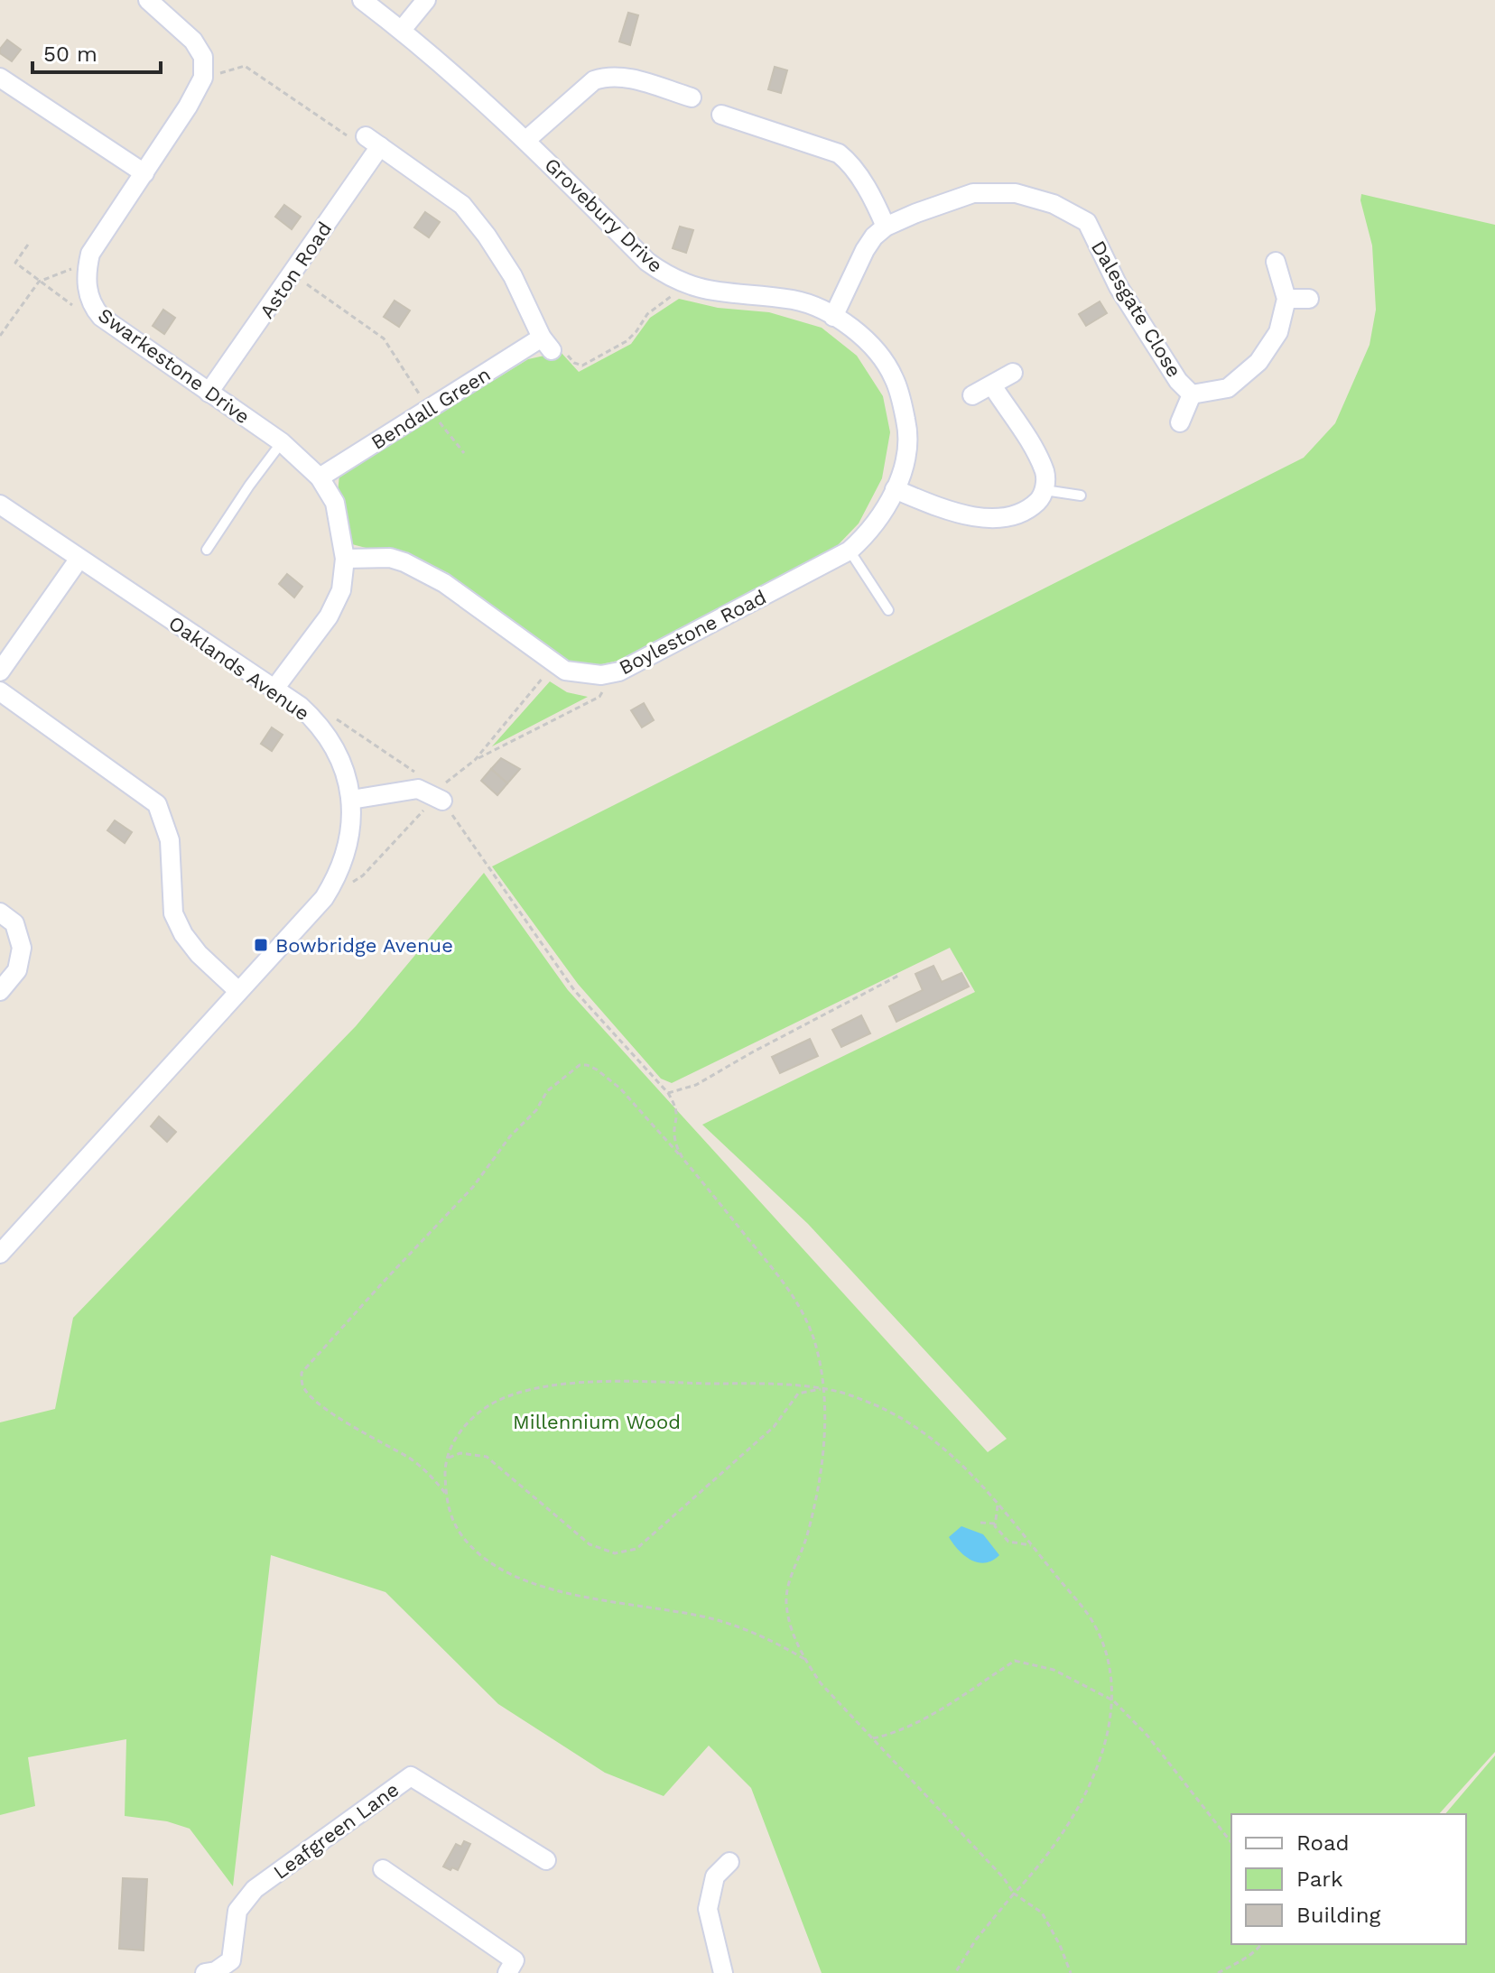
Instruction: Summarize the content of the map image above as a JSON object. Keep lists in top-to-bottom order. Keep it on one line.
{"streets":{"street":["Grovebury Drive","Aston Road","Dalesgate Close","Swarkestone Drive","Bendall Green","Boylestone Road","Oaklands Avenue","Leafgreen Lane"]},"crossings":[["Grovebury Drive","Dalesgate Close"],["Grovebury Drive","Boylestone Road"],["Aston Road","Swarkestone Drive"],["Swarkestone Drive","Bendall Green"],["Swarkestone Drive","Boylestone Road"],["Swarkestone Drive","Oaklands Avenue"]],"parks":["Millennium Wood"],"places":{"transit":["Bowbridge Avenue"]},"legend":["Road","Park","Building"],"scale_bar":"50 m"}
